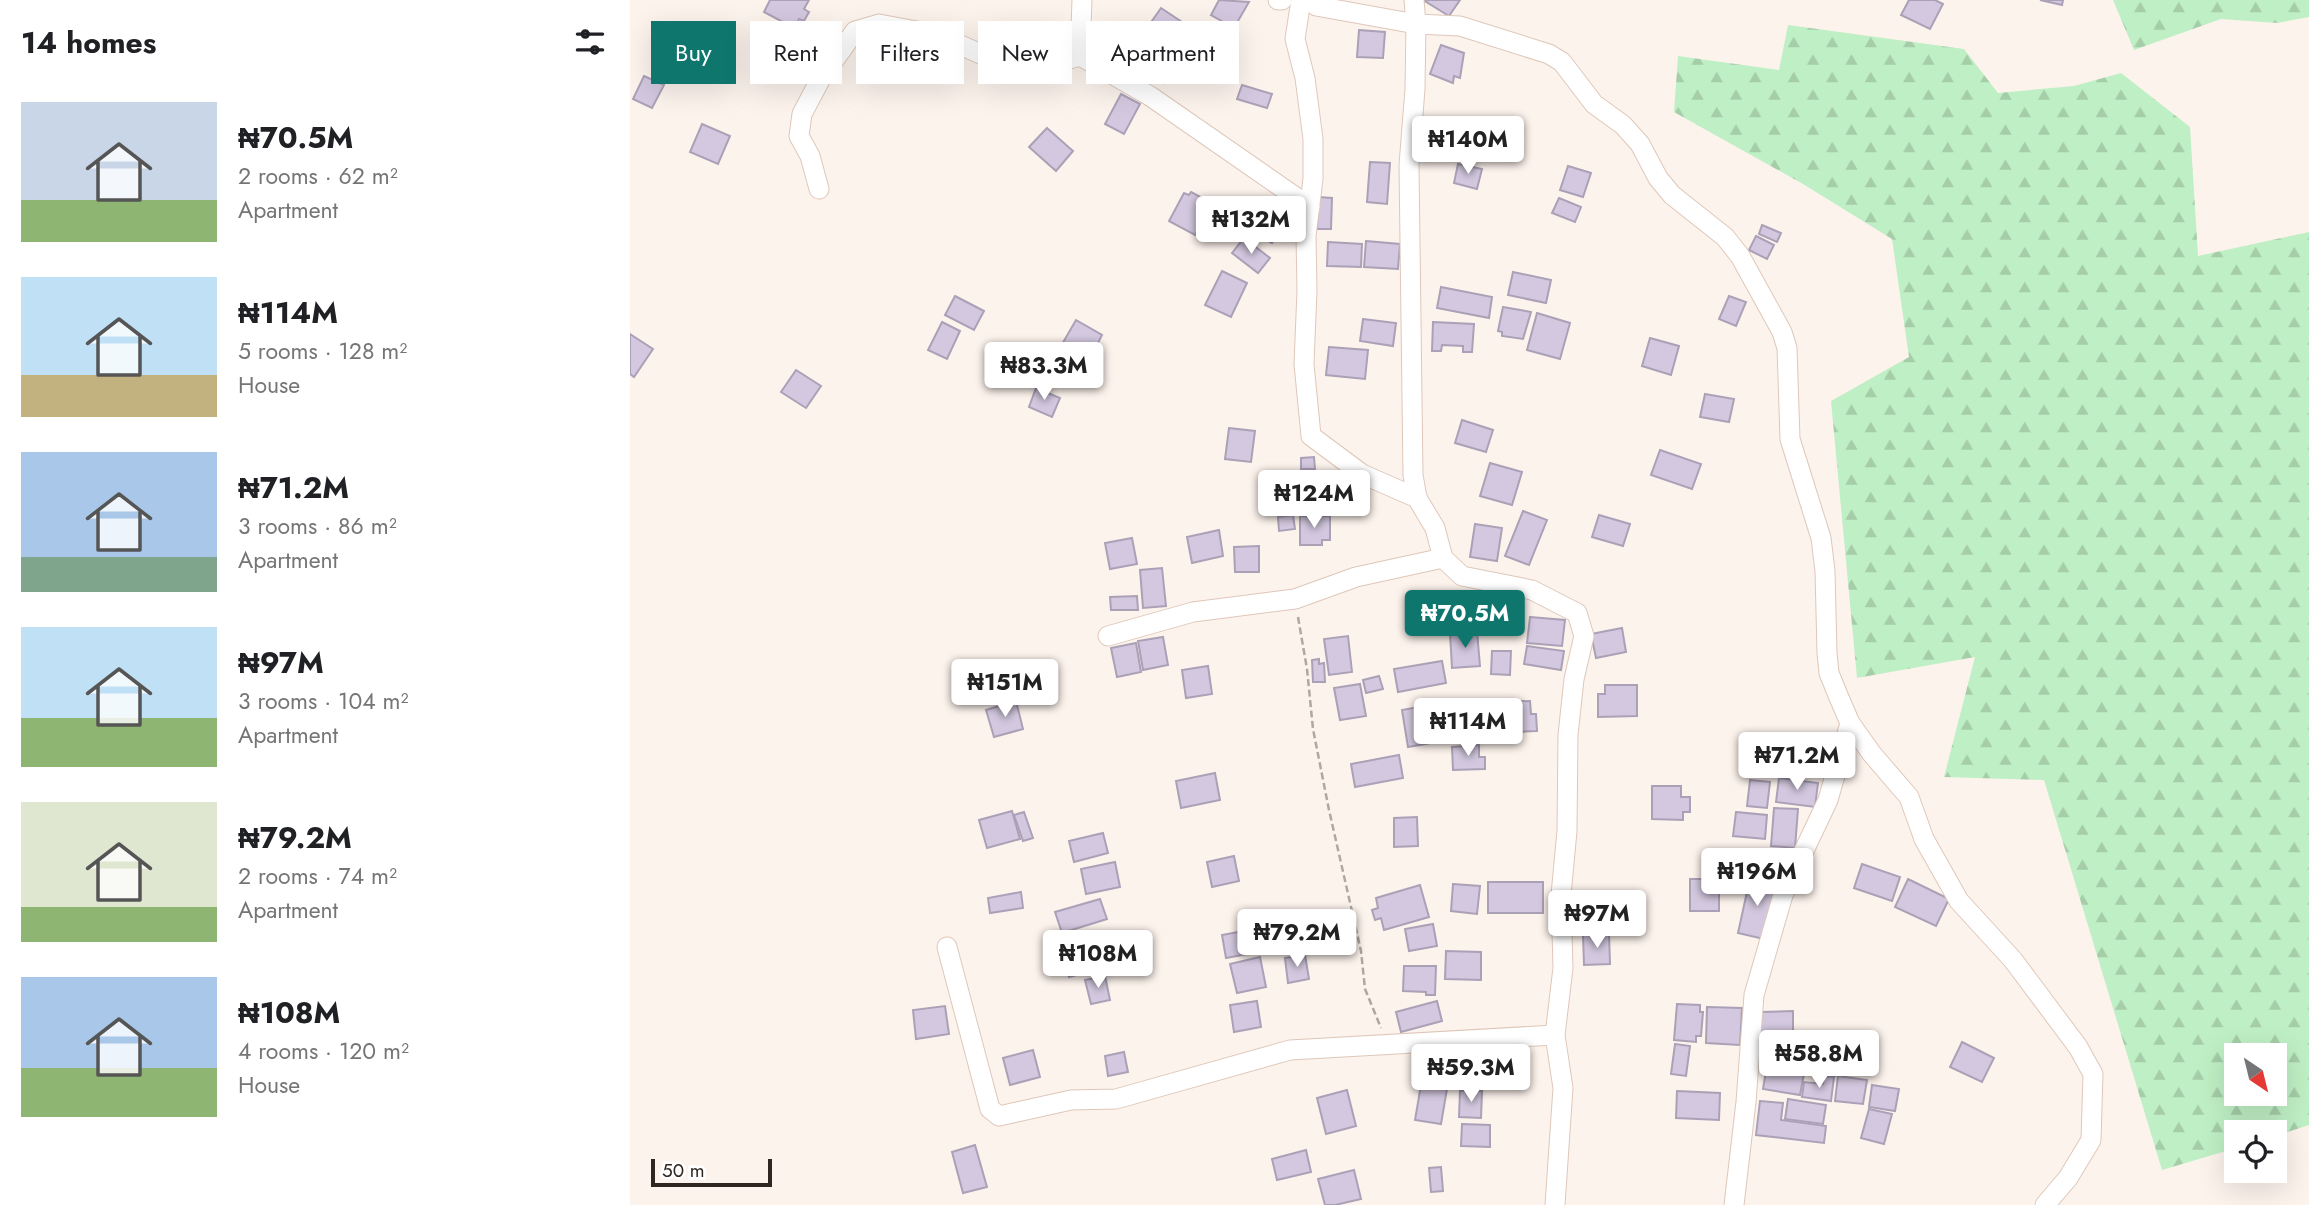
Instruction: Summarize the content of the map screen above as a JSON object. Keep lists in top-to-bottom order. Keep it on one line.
{"scale_bar":"50 m","north":"bottom right","page":{"heading":"14 homes","chip":["Buy","Rent","Filters","New","Apartment"],"list":[{"name":"₦70.5M","note":"2 rooms · 62 m² · Apartment"},{"name":"₦114M","note":"5 rooms · 128 m² · House"},{"name":"₦71.2M","note":"3 rooms · 86 m² · Apartment"},{"name":"₦97M","note":"3 rooms · 104 m² · Apartment"},{"name":"₦79.2M","note":"2 rooms · 74 m² · Apartment"},{"name":"₦108M","note":"4 rooms · 120 m² · House"}],"price":["₦140M","₦132M","₦83.3M","₦124M","₦70.5M","₦151M","₦114M","₦71.2M","₦196M","₦97M","₦79.2M","₦108M","₦58.8M","₦59.3M"],"scale":"50 m"}}
